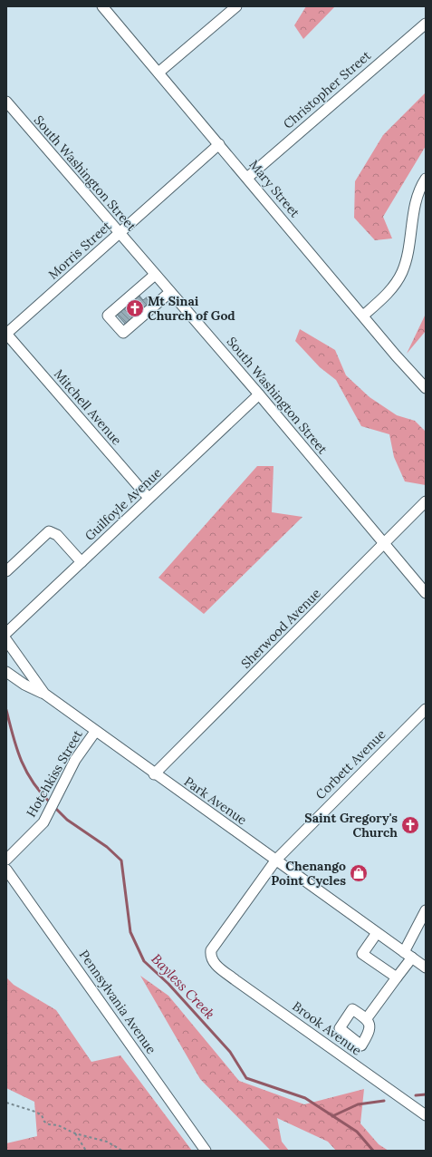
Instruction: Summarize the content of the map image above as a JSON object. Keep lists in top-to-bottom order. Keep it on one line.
{"streets":{"street":["Christopher Street","South Washington Street","Mary Street","Morris Street","Mitchell Avenue","Guilfoyle Avenue","Sherwood Avenue","Corbett Avenue","Hotchkiss Street","Park Avenue","Pennsylvania Avenue","Brook Avenue"]},"crossings":[["Christopher Street","Mary Street"],["South Washington Street","Morris Street"],["South Washington Street","Guilfoyle Avenue"],["South Washington Street","Sherwood Avenue"],["Mary Street","Morris Street"],["Morris Street","Mitchell Avenue"],["Mitchell Avenue","Guilfoyle Avenue"],["Sherwood Avenue","Park Avenue"],["Corbett Avenue","Park Avenue"],["Corbett Avenue","Brook Avenue"],["Hotchkiss Street","Park Avenue"]],"water":["Bayless Creek"],"places":{"church":["Mt Sinai Church of God","Saint Gregory's Church"],"shop":["Chenango Point Cycles"]}}
